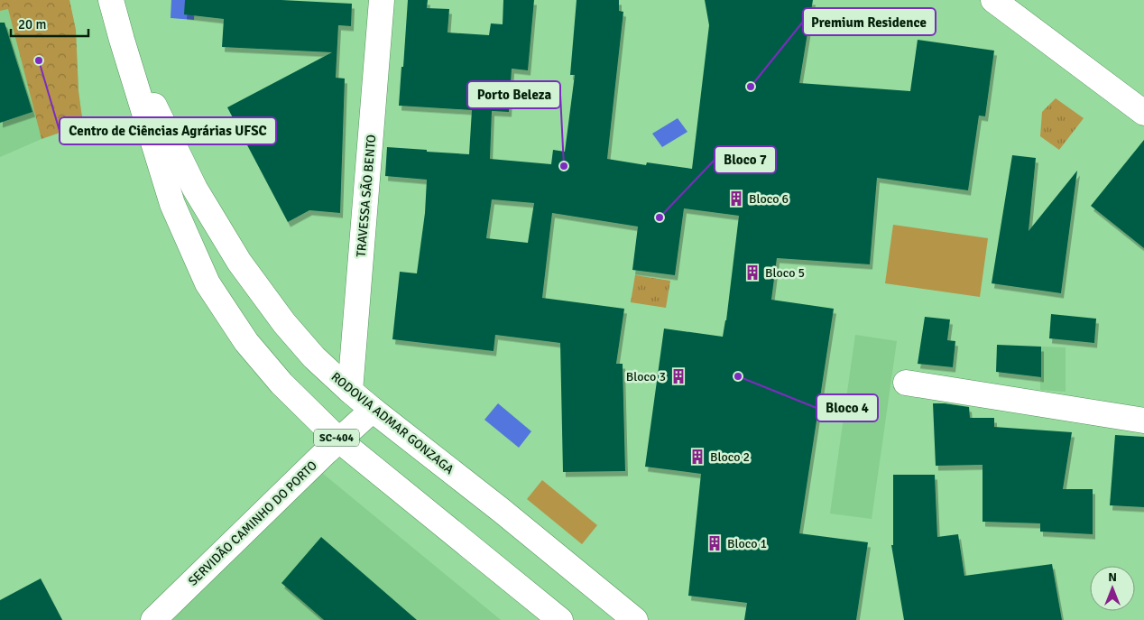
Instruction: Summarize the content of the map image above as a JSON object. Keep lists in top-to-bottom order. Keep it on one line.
{"streets":{"main road":["TRAVESSA SÃO BENTO","RODOVIA ADMAR GONZAGA","SC-404","SERVIDÃO CAMINHO DO PORTO"]},"crossings":[["TRAVESSA SÃO BENTO","RODOVIA ADMAR GONZAGA"],["RODOVIA ADMAR GONZAGA","SERVIDÃO CAMINHO DO PORTO"]],"places":{"other":["Centro de Ciências Agrárias UFSC","Premium Residence","Porto Beleza","Bloco 7","Bloco 4"],"building":["Bloco 6","Bloco 5","Bloco 3","Bloco 2","Bloco 1"]},"scale_bar":"20 m","north":"top"}
